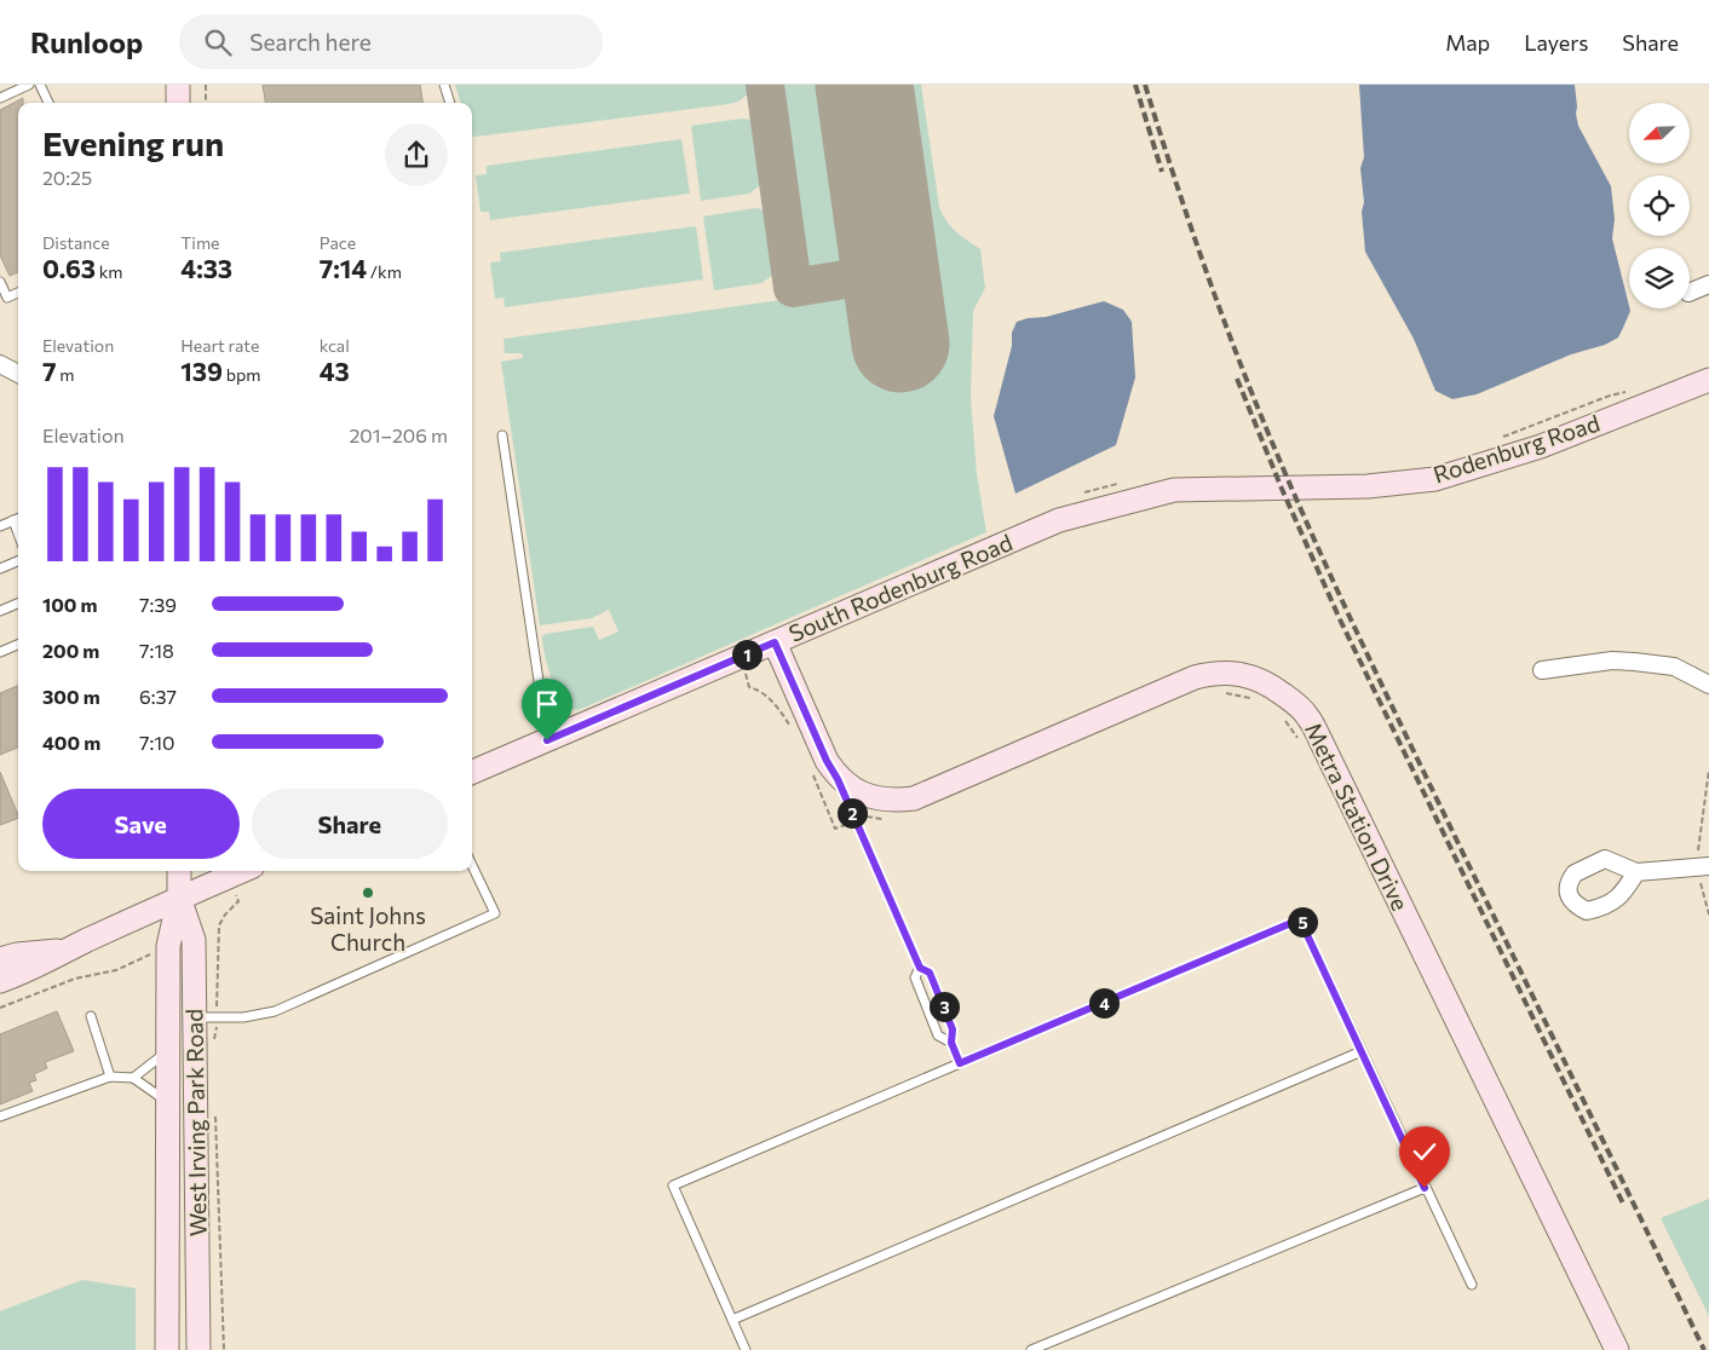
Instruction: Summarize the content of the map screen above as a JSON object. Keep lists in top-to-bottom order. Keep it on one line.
{"streets":{"street":["Rodenburg Road","South Rodenburg Road","Metra Station Drive","West Irving Park Road"]},"crossings":[["Rodenburg Road","South Rodenburg Road"]],"places":["Saint Johns Church"],"north":"bottom left","page":{"header":"Runloop","search":"Search here","nav":["Map","Layers","Share"],"heading":["Evening run","20:25"],"stats":[["Distance","0.63 km"],["Time","4:33"],["Pace","7:14 /km"],["Elevation","7 m"],["Heart rate","139 bpm"],["kcal","43"]],"chart":["Elevation","201–206 m"],"list":[{"name":"100 m","note":"7:39"},{"name":"200 m","note":"7:18"},{"name":"300 m","note":"6:37"},{"name":"400 m","note":"7:10"}],"pins":["1","2","5","4","3"],"buttons":["Save","Share"]}}
